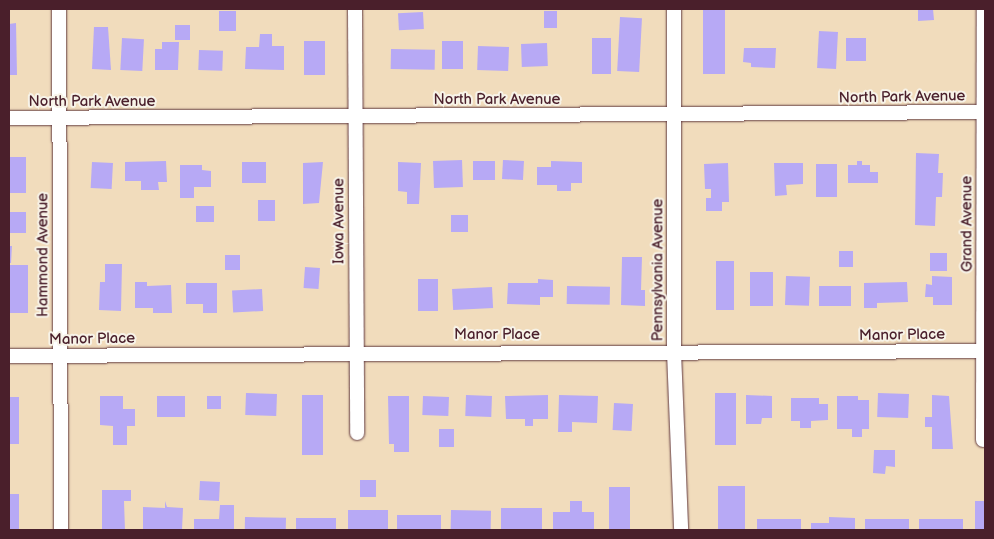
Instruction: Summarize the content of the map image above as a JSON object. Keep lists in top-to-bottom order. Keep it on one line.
{"streets":{"street":["North Park Avenue","Iowa Avenue","Grand Avenue","Hammond Avenue","Pennsylvania Avenue","Manor Place"]},"crossings":[["North Park Avenue","Iowa Avenue"],["North Park Avenue","Grand Avenue"],["North Park Avenue","Hammond Avenue"],["North Park Avenue","Pennsylvania Avenue"],["Iowa Avenue","Manor Place"],["Grand Avenue","Manor Place"],["Hammond Avenue","Manor Place"],["Pennsylvania Avenue","Manor Place"]]}
